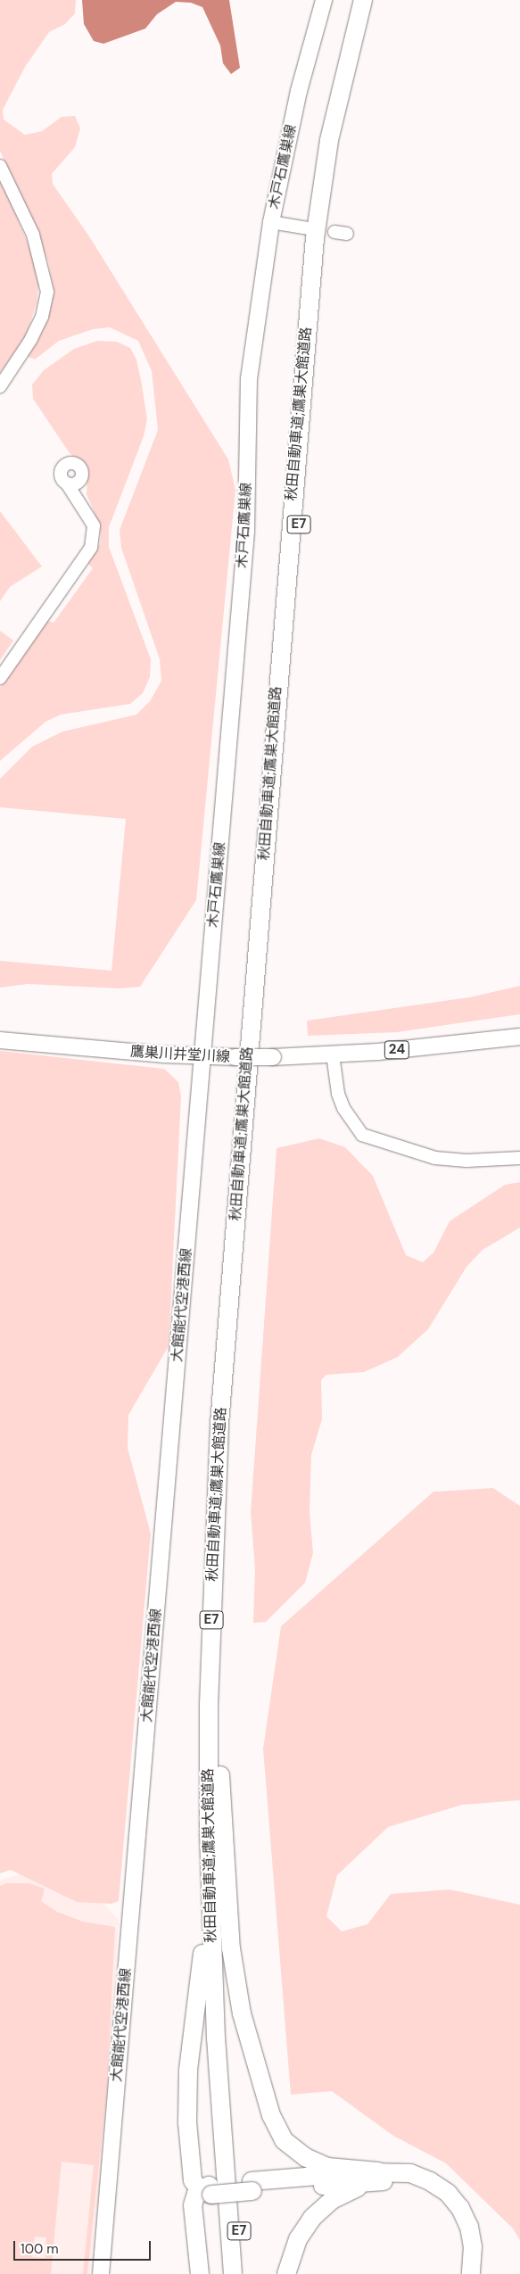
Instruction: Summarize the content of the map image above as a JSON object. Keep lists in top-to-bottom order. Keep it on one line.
{"streets":{"highway":["秋田自動車道;鷹巣大館道路","E7"],"main road":["木戸石鷹巣線","24","鷹巣川井堂川線","大館能代空港西線"]},"crossings":[["木戸石鷹巣線","鷹巣川井堂川線"],["木戸石鷹巣線","大館能代空港西線"],["鷹巣川井堂川線","大館能代空港西線"]],"scale_bar":"100 m"}
